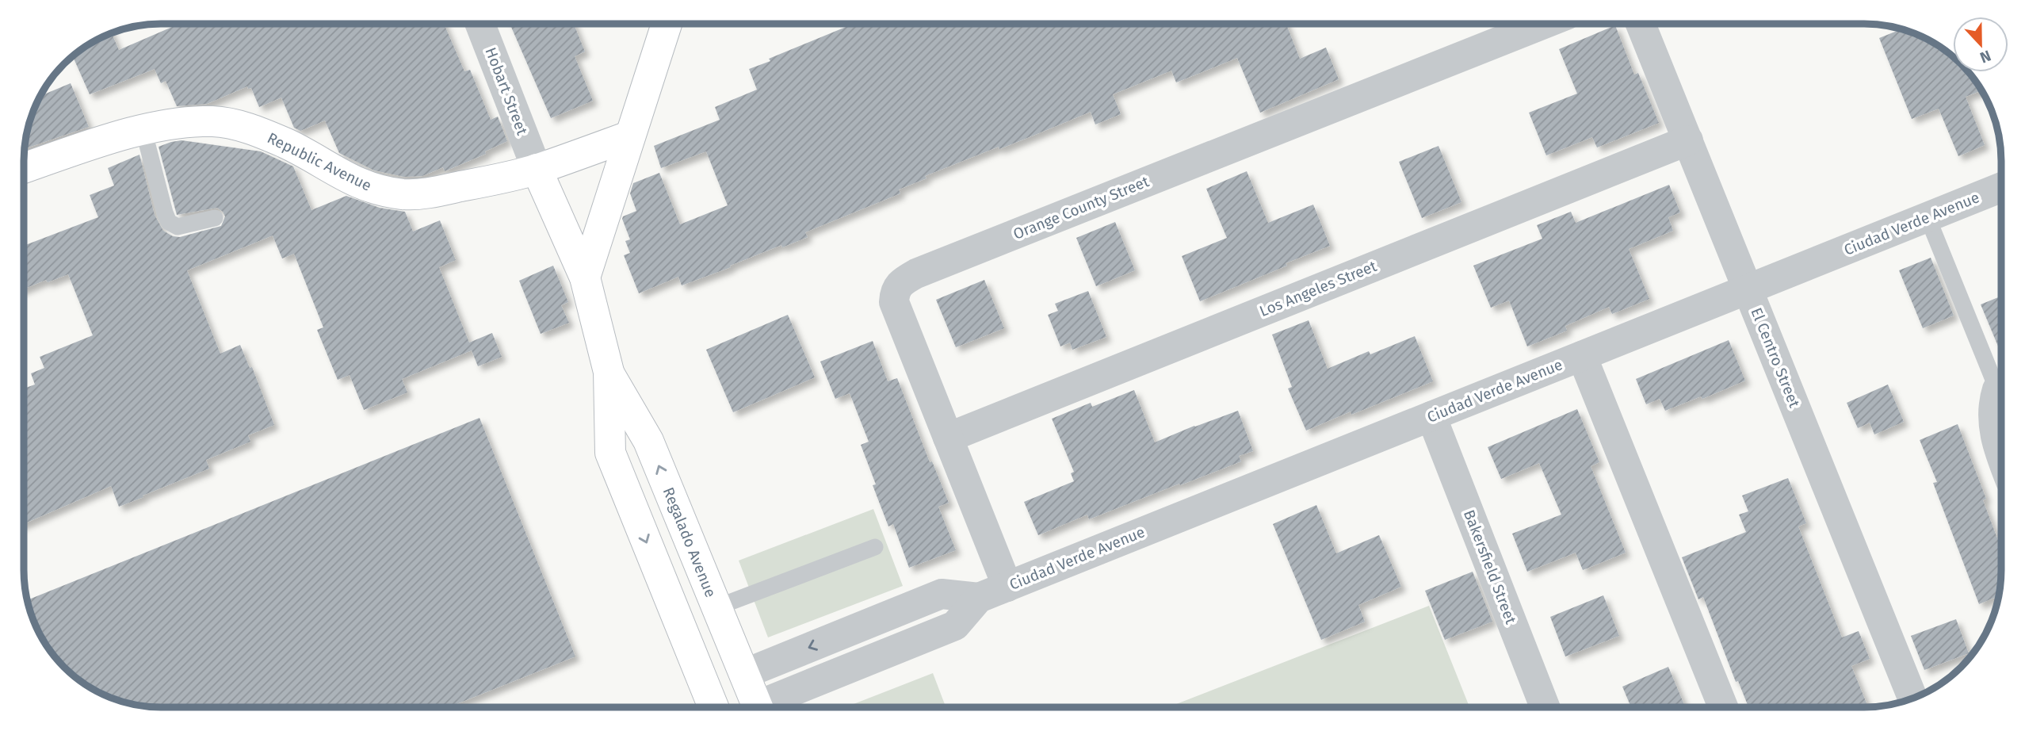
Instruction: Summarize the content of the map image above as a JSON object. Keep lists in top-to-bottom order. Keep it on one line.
{"streets":{"main road":["Republic Avenue","Regalado Avenue"],"street":["Hobart Street","Orange County Street","Ciudad Verde Avenue","Los Angeles Street","El Centro Street","Bakersfield Street"]},"crossings":[["Hobart Street","Republic Avenue"],["Hobart Street","Regalado Avenue"],["Republic Avenue","Regalado Avenue"],["Orange County Street","Ciudad Verde Avenue"],["Orange County Street","Los Angeles Street"],["Ciudad Verde Avenue","El Centro Street"],["Ciudad Verde Avenue","Regalado Avenue"],["Ciudad Verde Avenue","Bakersfield Street"],["Los Angeles Street","El Centro Street"]],"north":"bottom"}
